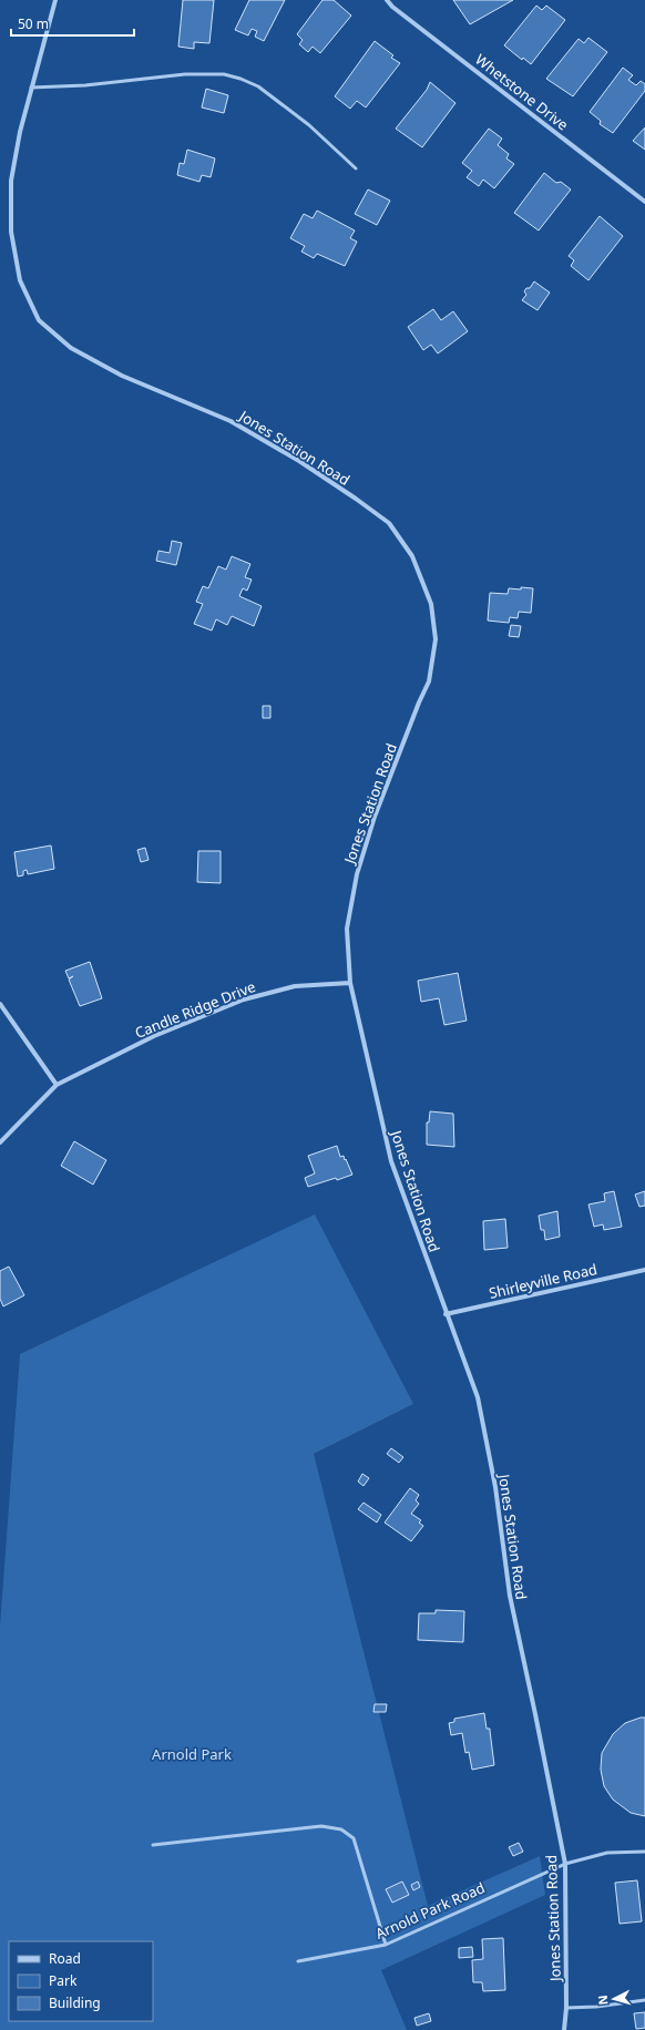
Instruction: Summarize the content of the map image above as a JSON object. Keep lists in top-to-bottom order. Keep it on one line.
{"streets":{"street":["Whetstone Drive","Jones Station Road","Candle Ridge Drive","Shirleyville Road"],"lane":["Arnold Park Road"]},"crossings":[["Jones Station Road","Candle Ridge Drive"],["Jones Station Road","Shirleyville Road"],["Jones Station Road","Arnold Park Road"]],"parks":["Arnold Park"],"legend":["Road","Park","Building"],"scale_bar":"50 m","north":"left"}
